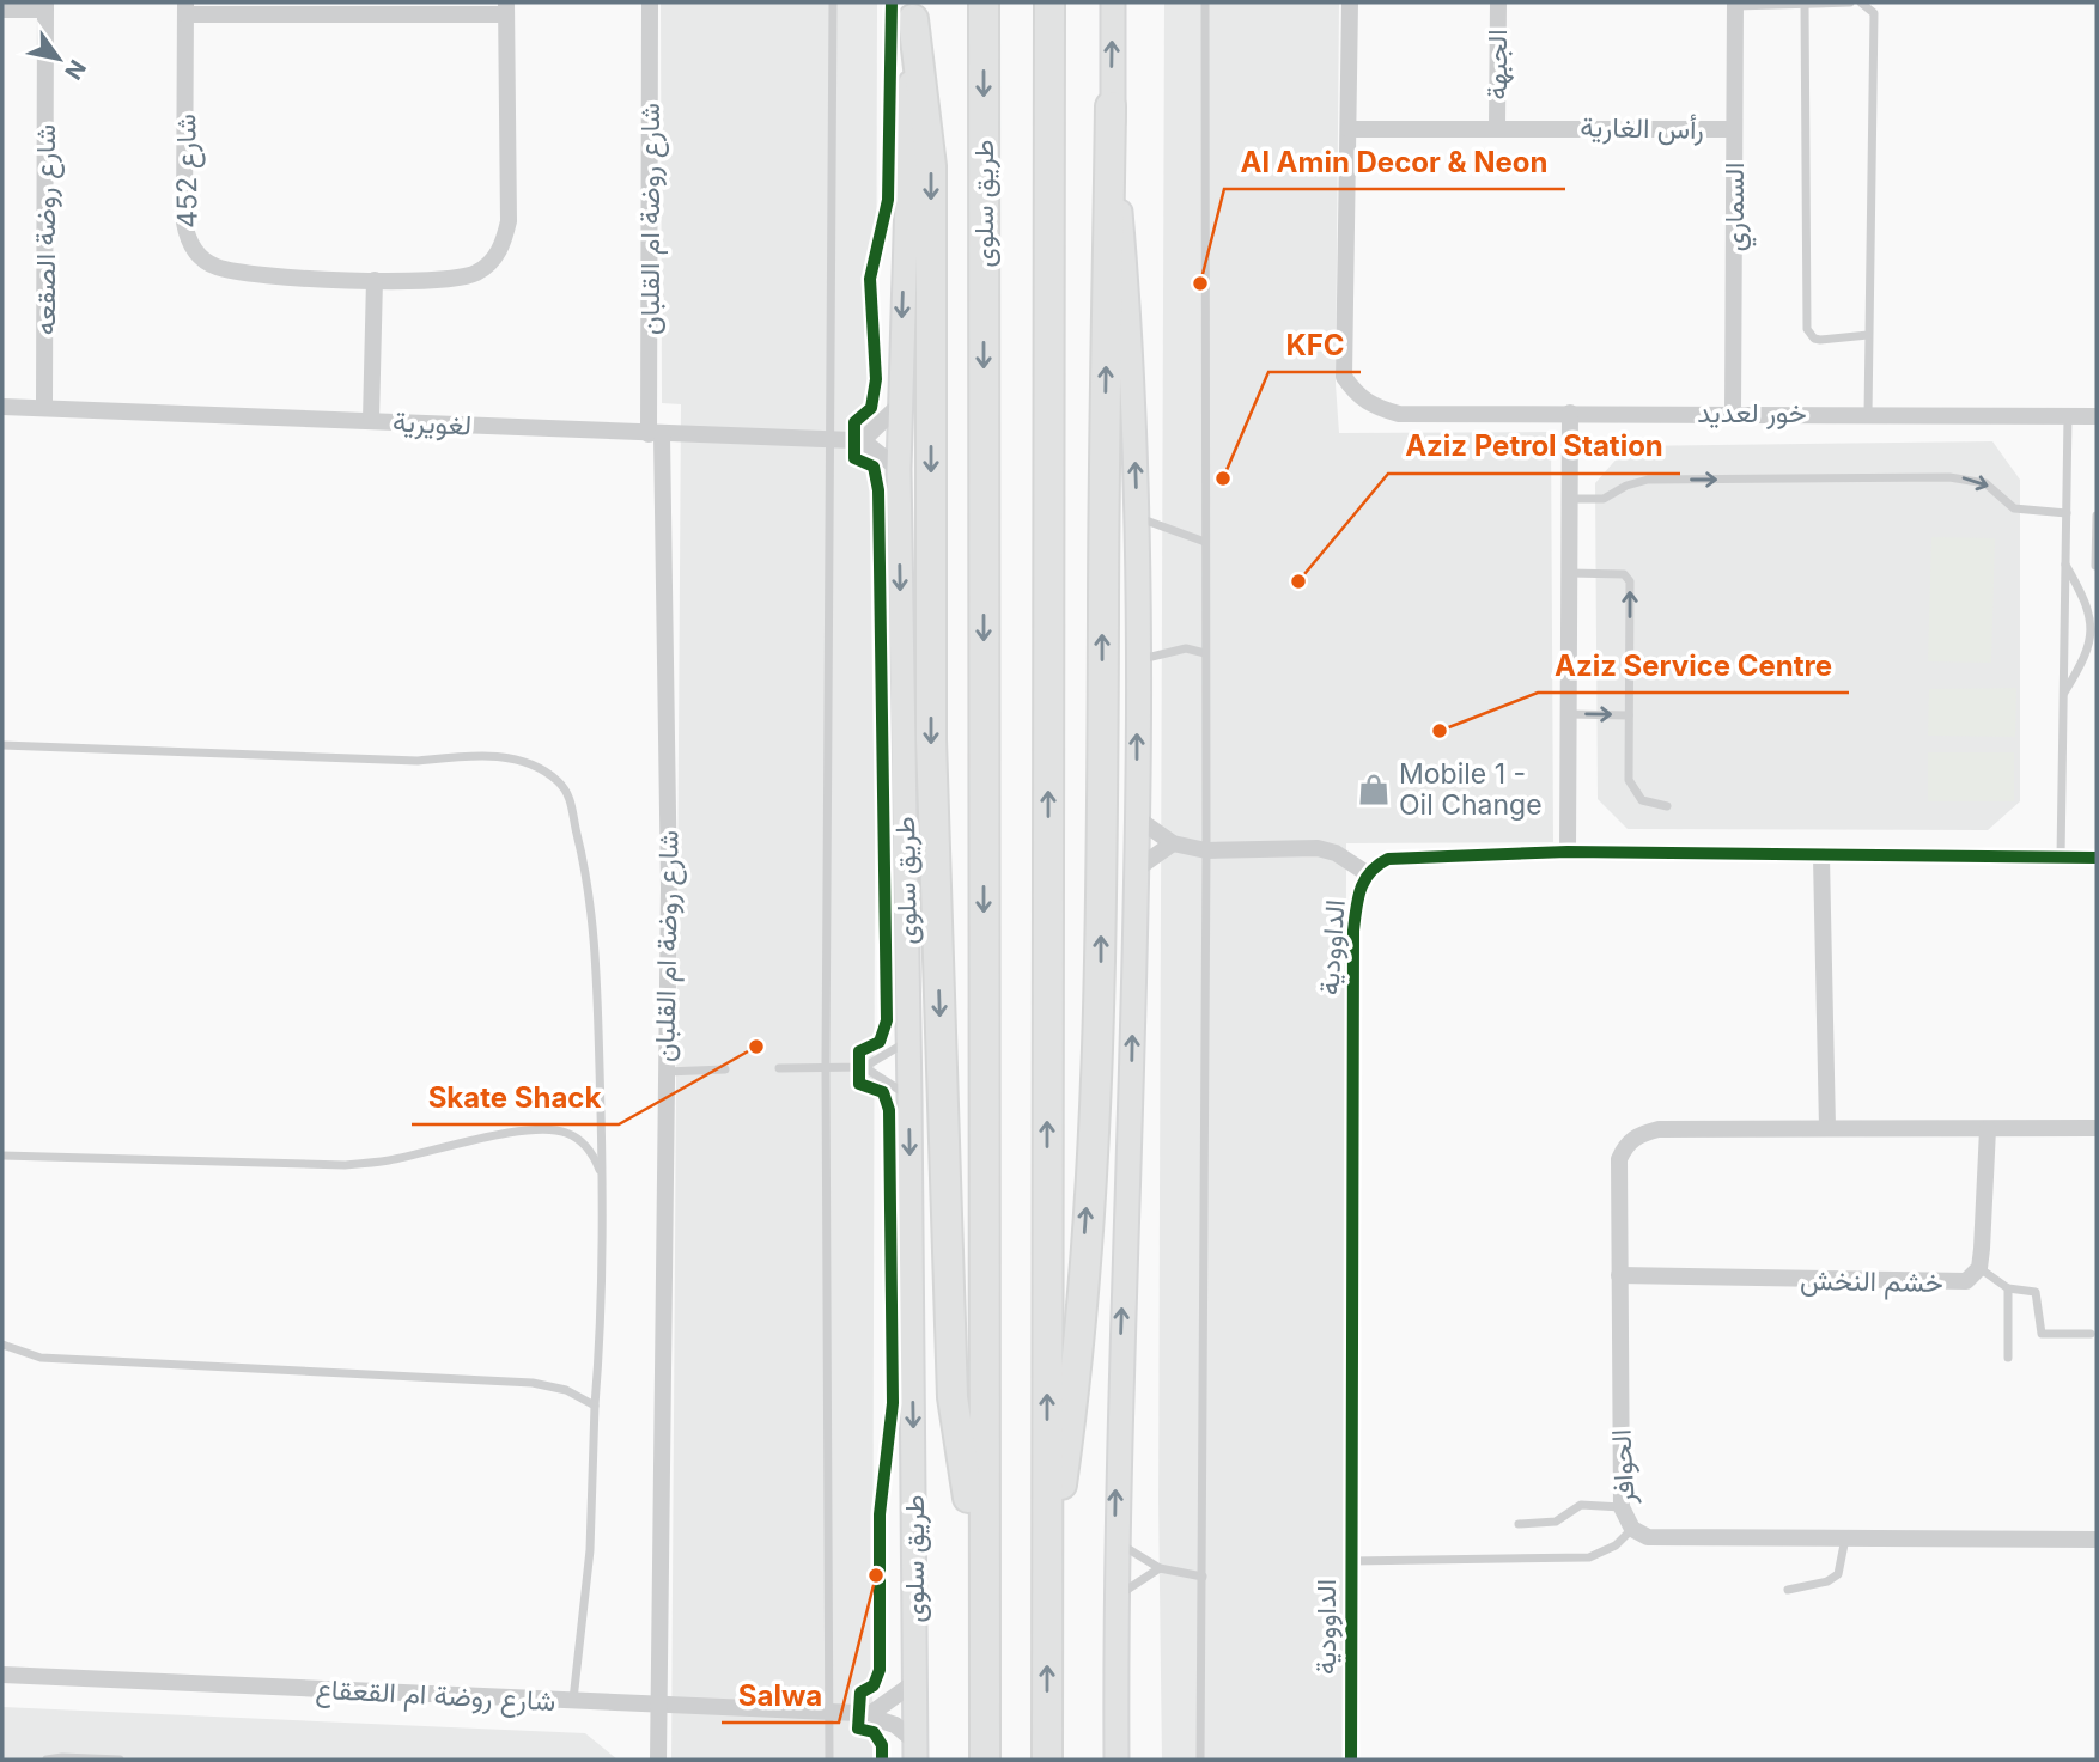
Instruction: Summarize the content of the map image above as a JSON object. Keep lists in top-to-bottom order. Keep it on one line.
{"streets":{"highway":["طريق سلوى"],"street":["الجبهة","رأس الغارية","شارع 452","السماري","شارع روضة ام القلبان","شارع روضة الصقعه","خور لعديد","لغويرية","الداوودية","خشم النخش","الحوافر","شارع روضة ام القعقاع"]},"crossings":[["الجبهة","رأس الغارية"],["رأس الغارية","السماري"],["رأس الغارية","خور لعديد"],["طريق سلوى","شارع روضة ام القعقاع"],["السماري","خور لعديد"],["شارع روضة ام القلبان","لغويرية"],["شارع روضة ام القلبان","شارع روضة ام القعقاع"],["شارع روضة الصقعه","لغويرية"],["خشم النخش","الحوافر"]],"places":{"other":["Al Amin Decor & Neon","KFC","Aziz Petrol Station","Aziz Service Centre","Skate Shack","Salwa"],"shop":["Mobile 1 - Oil Change"]},"north":"bottom right"}
